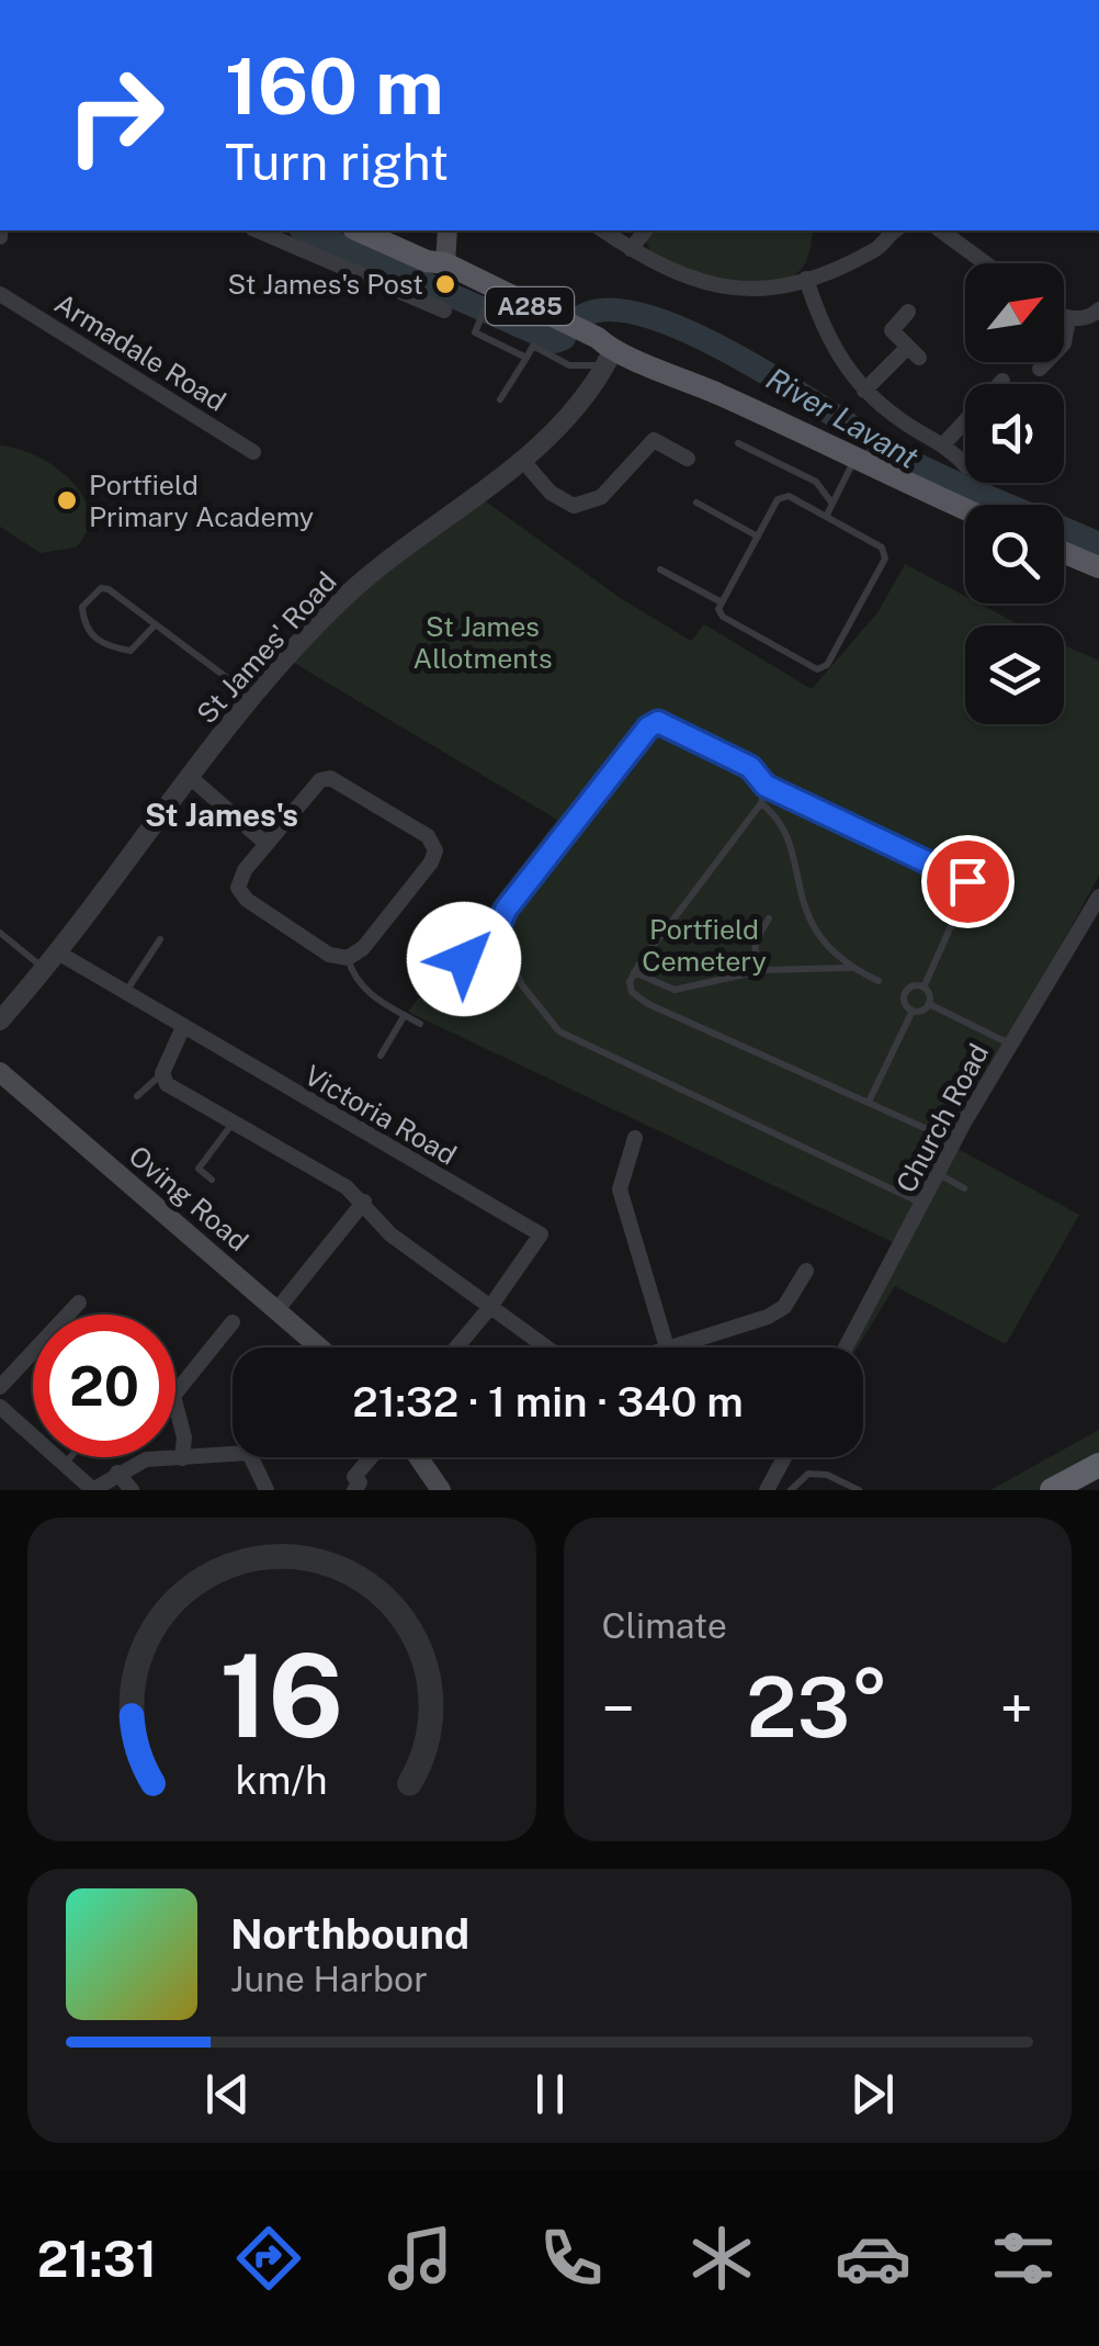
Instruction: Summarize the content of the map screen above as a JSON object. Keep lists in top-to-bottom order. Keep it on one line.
{"streets":{"main road":["A285","Oving Road"],"street":["Armadale Road","St James' Road","Victoria Road","Church Road"]},"crossings":[["A285","St James' Road"],["St James' Road","Victoria Road"]],"districts":["St James's"],"water":["River Lavant"],"parks":["St James Allotments","Portfield Cemetery"],"places":["St James's Post","Portfield Primary Academy"],"north":"top right","page":{"turn":["160 m","Turn right"],"limit":"20","trip":"21:32 · 1 min · 340 m","tile":"Climate","heat":["−","23°","+"],"song":["Northbound","June Harbor"],"tabs":"21:31","gauge":["16","km/h"]}}
